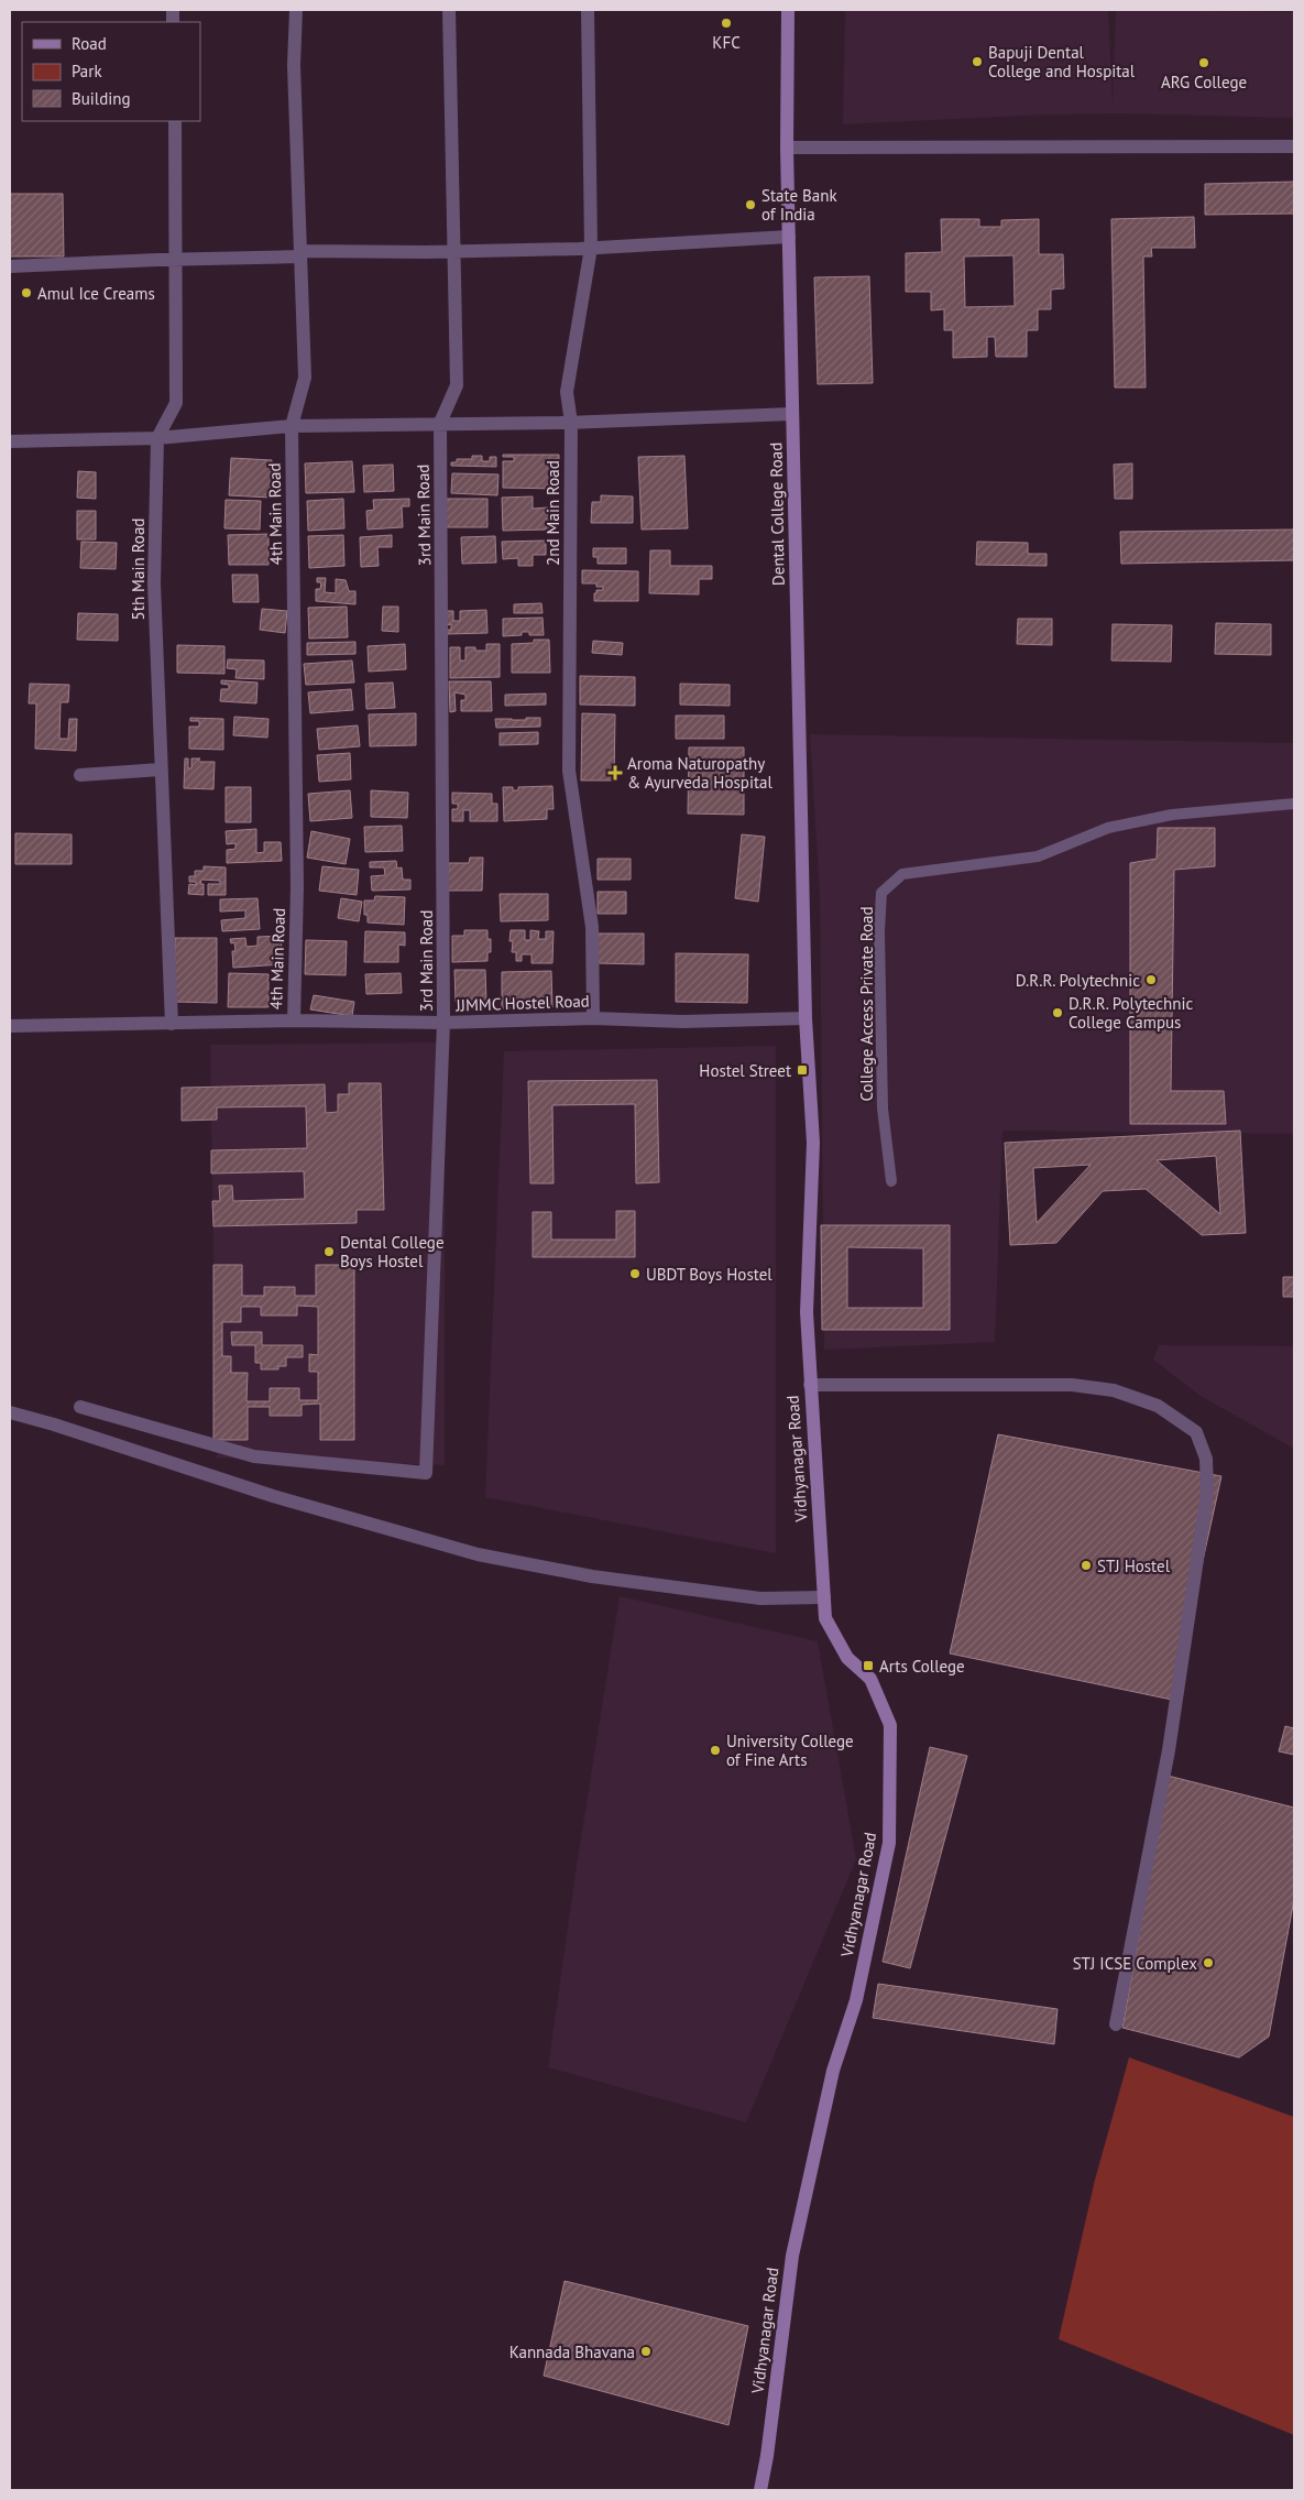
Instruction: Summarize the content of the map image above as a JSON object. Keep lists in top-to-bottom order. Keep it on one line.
{"streets":{"street":["2nd Main Road","4th Main Road","Dental College Road","3rd Main Road","5th Main Road","JJMMC Hostel Road","Vidhyanagar Road"],"lane":["College Access Private Road"]},"crossings":[["2nd Main Road","JJMMC Hostel Road"],["4th Main Road","JJMMC Hostel Road"],["Dental College Road","JJMMC Hostel Road"],["Dental College Road","Vidhyanagar Road"],["3rd Main Road","JJMMC Hostel Road"],["5th Main Road","JJMMC Hostel Road"],["JJMMC Hostel Road","Vidhyanagar Road"]],"places":{"other":["KFC","Bapuji Dental College and Hospital","ARG College","State Bank of India","Amul Ice Creams","D.R.R. Polytechnic","D.R.R. Polytechnic College Campus","Dental College Boys Hostel","UBDT Boys Hostel","STJ Hostel","University College of Fine Arts","STJ ICSE Complex","Kannada Bhavana"],"health":["Aroma Naturopathy & Ayurveda Hospital"],"transit":["Hostel Street","Arts College"]},"legend":["Road","Park","Building"]}
